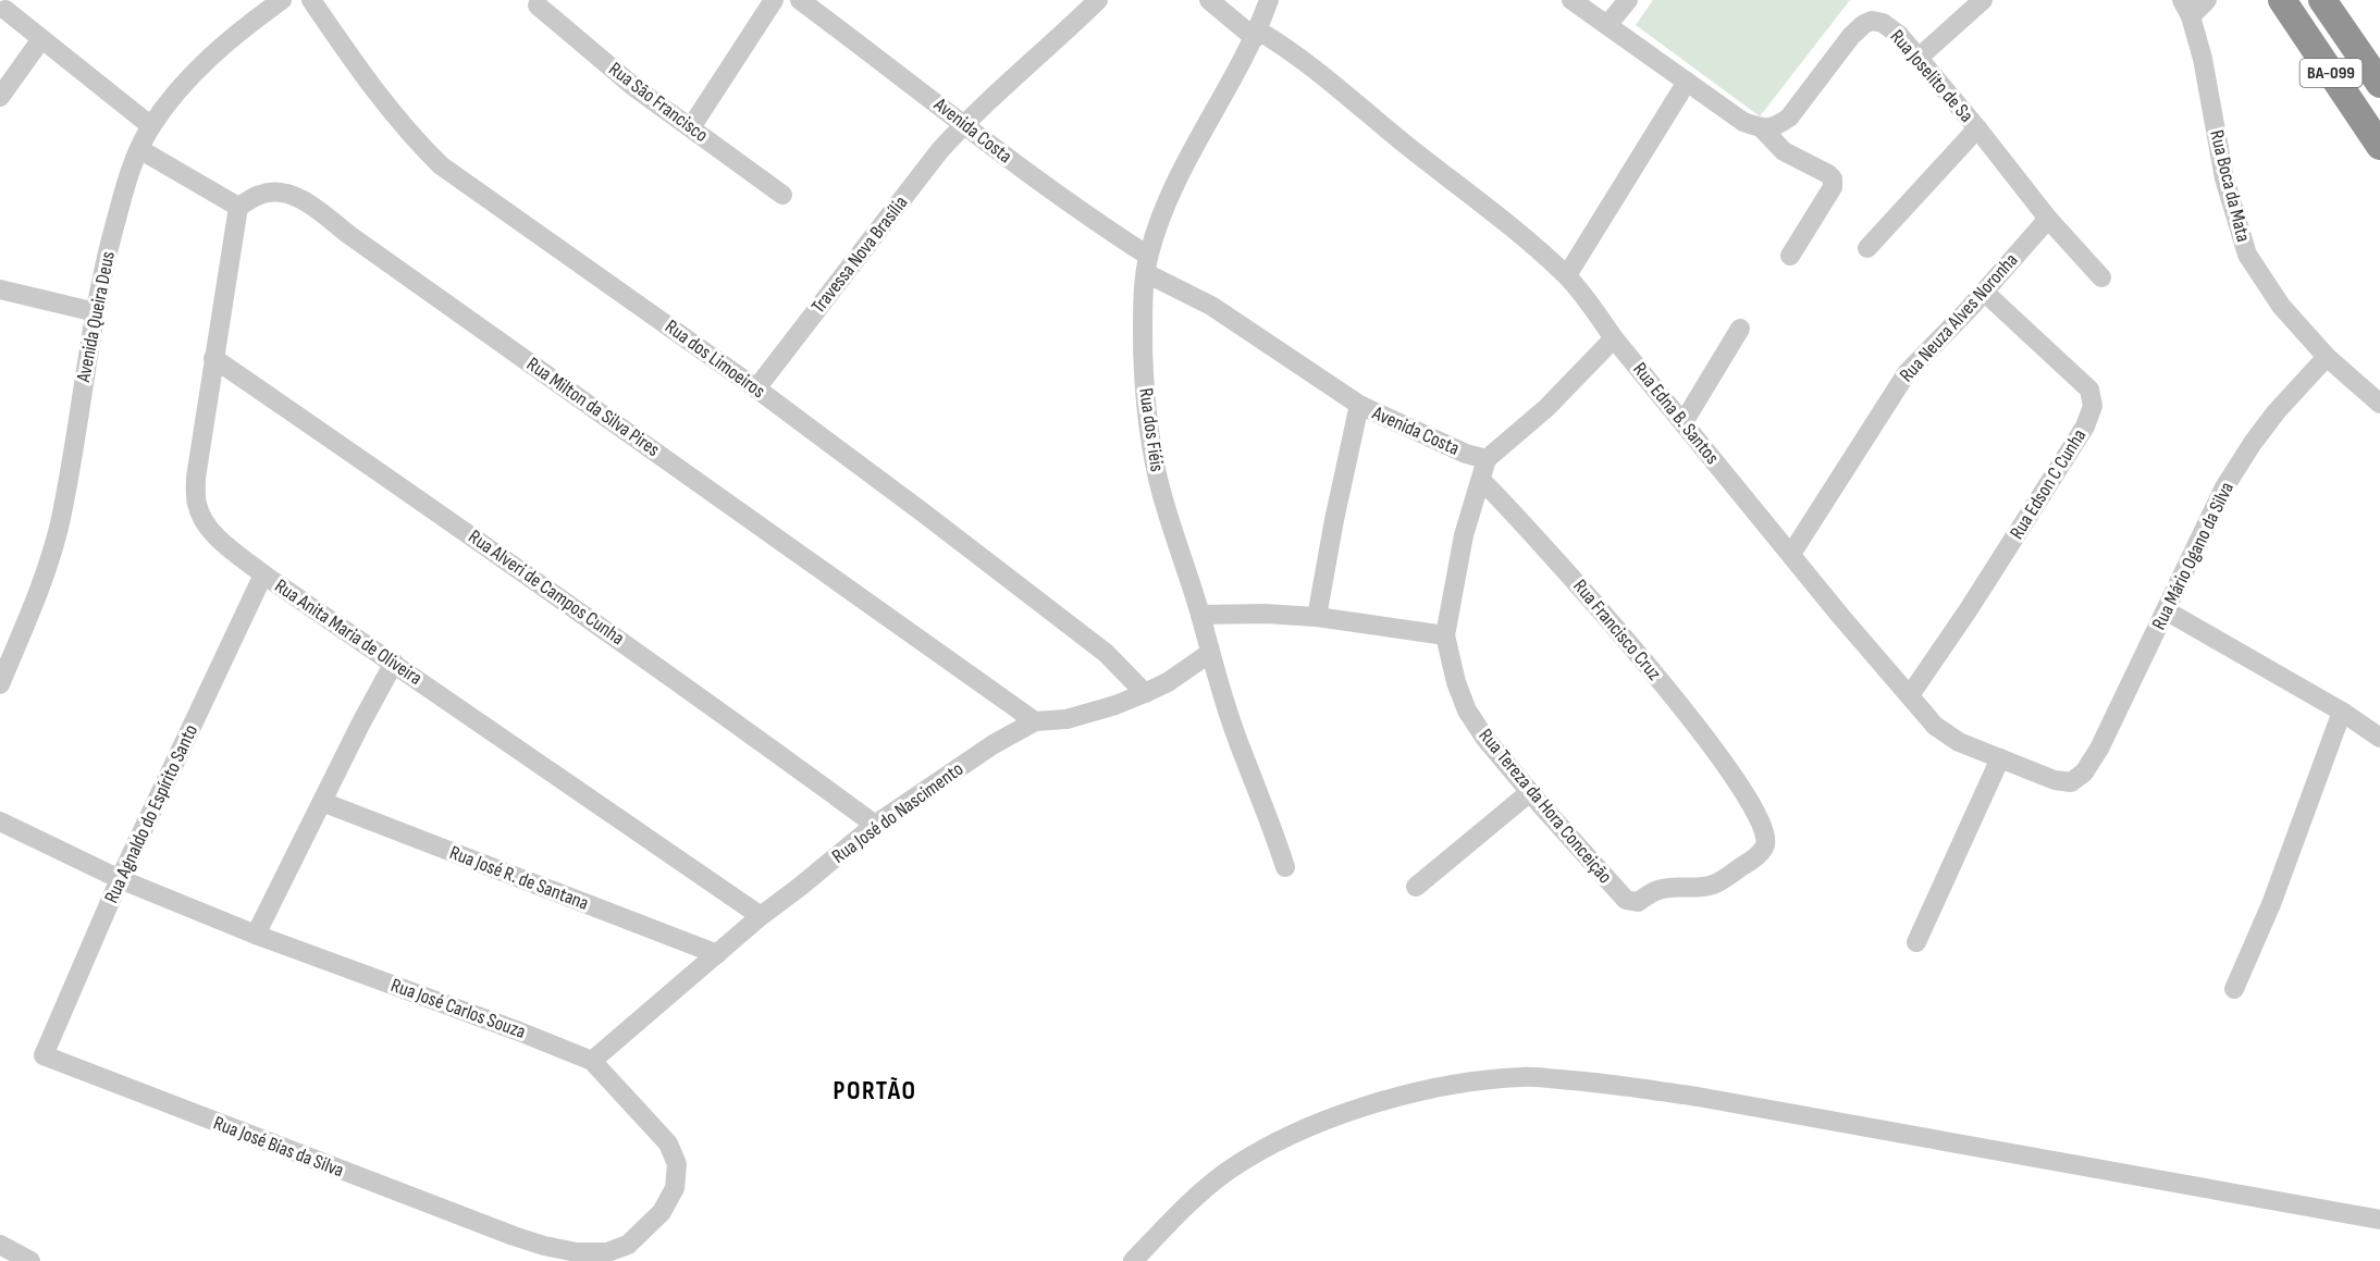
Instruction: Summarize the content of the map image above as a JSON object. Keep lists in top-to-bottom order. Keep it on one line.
{"streets":{"highway":["BA-099"],"street":["Rua Joselito de Sa","Rua São Francisco","Avenida Costa","Rua Boca da Mata","Travessa Nova Brasília","Avenida Queira Deus","Rua Neuza Alves Noronha","Rua dos Limoeiros","Rua Milton da Silva Pires","Rua Edna B. Santos","Rua dos Fiéis","Rua Edson C Cunha","Rua Mário Ogano da Silva","Rua Alveri de Campos Cunha","Rua Francisco Cruz","Rua Anita Maria de Oliveira","Rua Tereza da Hora Conceição","Rua José do Nascimento","Rua Agnaldo do Espírito Santo","Rua José R. de Santana","Rua José Carlos Souza","Rua José Bias da Silva"]},"crossings":[["Rua Joselito de Sa","Rua Neuza Alves Noronha"],["Avenida Costa","Travessa Nova Brasília"],["Avenida Costa","Rua dos Fiéis"],["Avenida Costa","Rua Tereza da Hora Conceição"],["Rua Boca da Mata","Rua Mário Ogano da Silva"],["Travessa Nova Brasília","Rua dos Limoeiros"],["Rua Neuza Alves Noronha","Rua Edna B. Santos"],["Rua Neuza Alves Noronha","Rua Edson C Cunha"],["Rua dos Limoeiros","Rua José do Nascimento"],["Rua Milton da Silva Pires","Rua Anita Maria de Oliveira"],["Rua Milton da Silva Pires","Rua José do Nascimento"],["Rua Edna B. Santos","Rua dos Fiéis"],["Rua Edna B. Santos","Rua Edson C Cunha"],["Rua Edna B. Santos","Rua Mário Ogano da Silva"],["Rua dos Fiéis","Rua José do Nascimento"],["Rua Alveri de Campos Cunha","Rua Anita Maria de Oliveira"],["Rua Alveri de Campos Cunha","Rua José do Nascimento"],["Rua Francisco Cruz","Rua Tereza da Hora Conceição"],["Rua Anita Maria de Oliveira","Rua José do Nascimento"],["Rua Anita Maria de Oliveira","Rua Agnaldo do Espírito Santo"],["Rua José do Nascimento","Rua José R. de Santana"],["Rua José do Nascimento","Rua José Carlos Souza"],["Rua Agnaldo do Espírito Santo","Rua José Carlos Souza"],["Rua Agnaldo do Espírito Santo","Rua José Bias da Silva"],["Rua José Carlos Souza","Rua José Bias da Silva"]],"districts":["PORTÃO"]}
